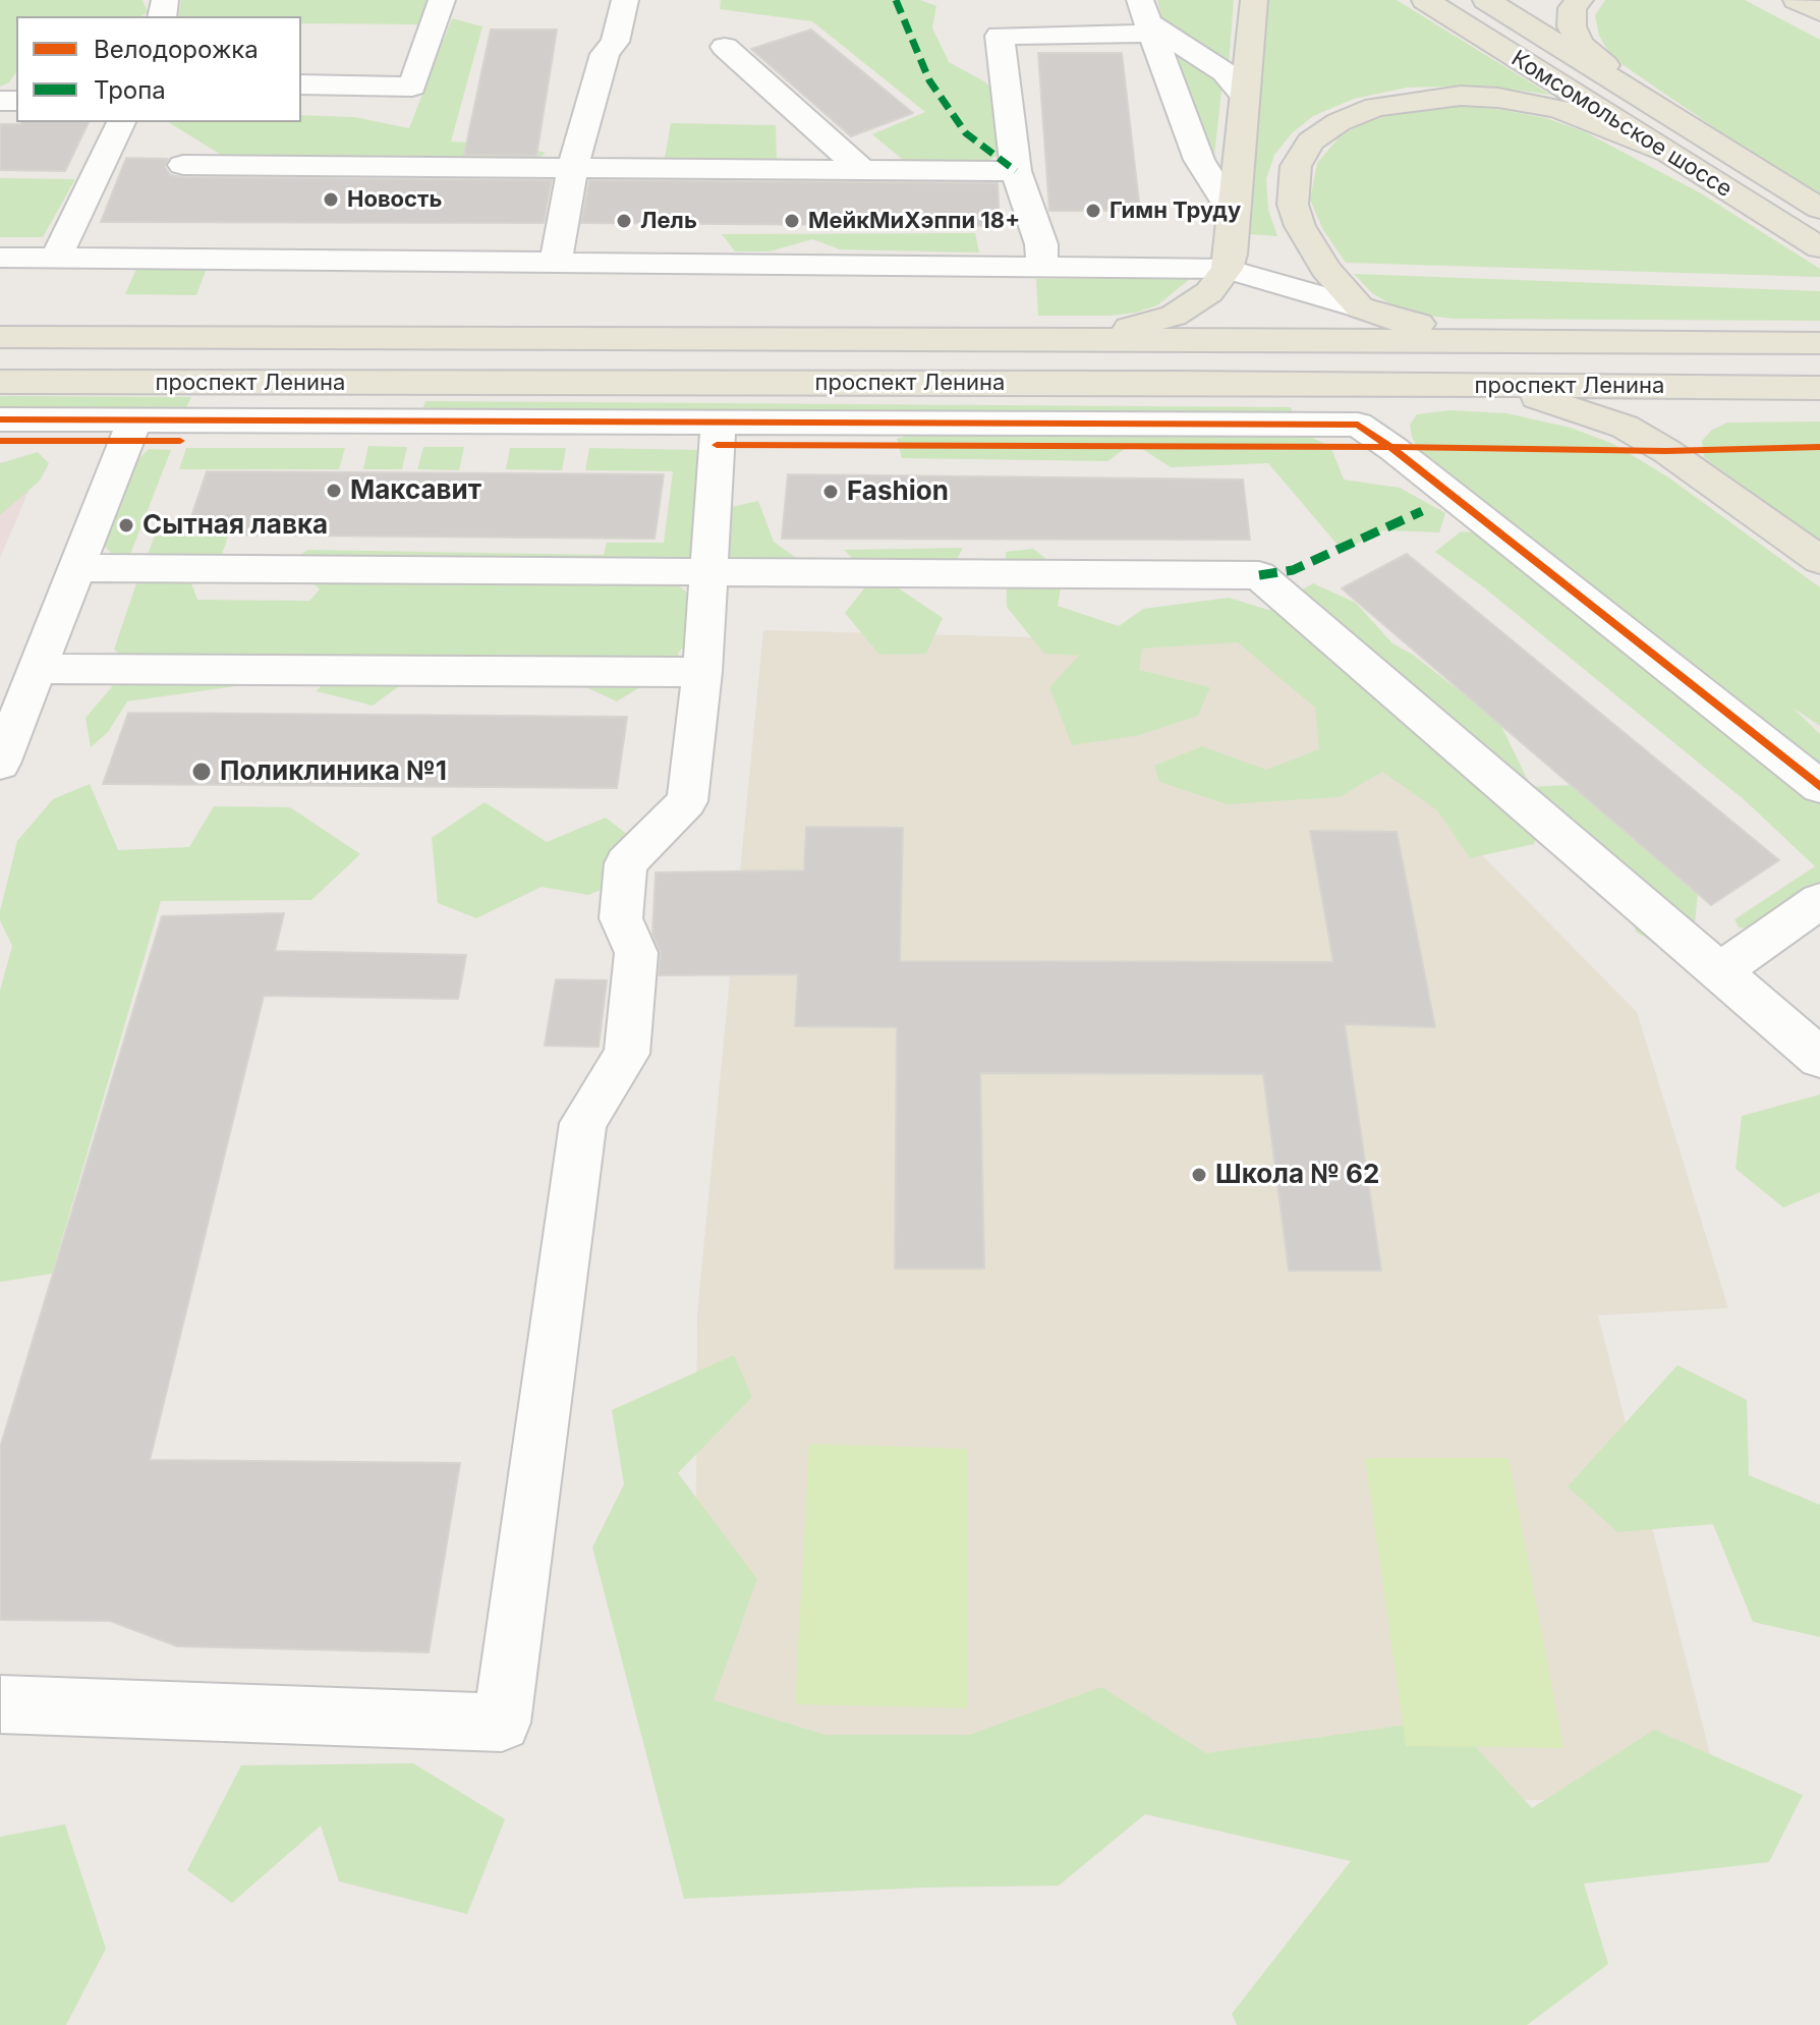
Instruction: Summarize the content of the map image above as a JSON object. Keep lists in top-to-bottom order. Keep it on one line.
{"streets":{"main road":["Комсомольское шоссе","проспект Ленина"]},"places":["Новость","Гимн Труду","Лель","МейкМиХэппи 18+","Максавит","Fashion","Сытная лавка","Поликлиника №1","Школа № 62"],"legend":["Велодорожка","Тропа"]}
